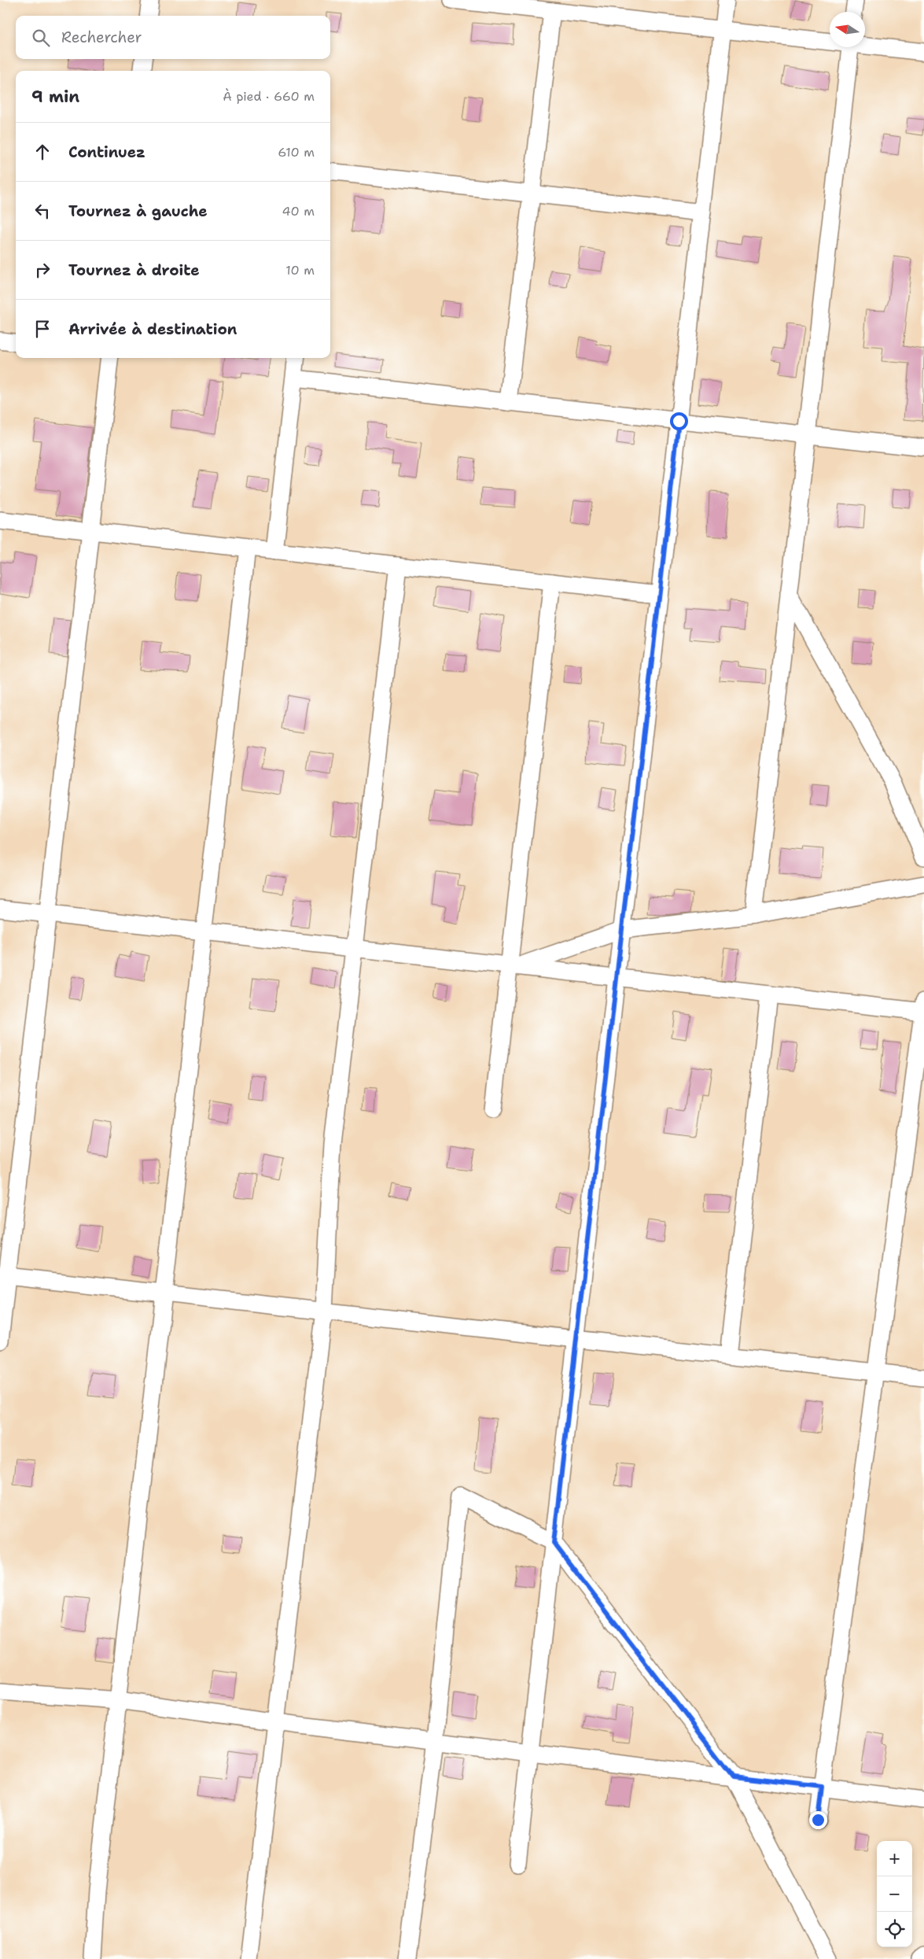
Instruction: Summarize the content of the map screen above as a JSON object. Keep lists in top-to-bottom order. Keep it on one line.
{"north":"left","page":{"search":"Rechercher","heading":["9 min","À pied · 660 m"],"list":[["Continuez","610 m"],["Tournez à gauche","40 m"],["Tournez à droite","10 m"],"Arrivée à destination"],"map_buttons":["+","−"]}}
